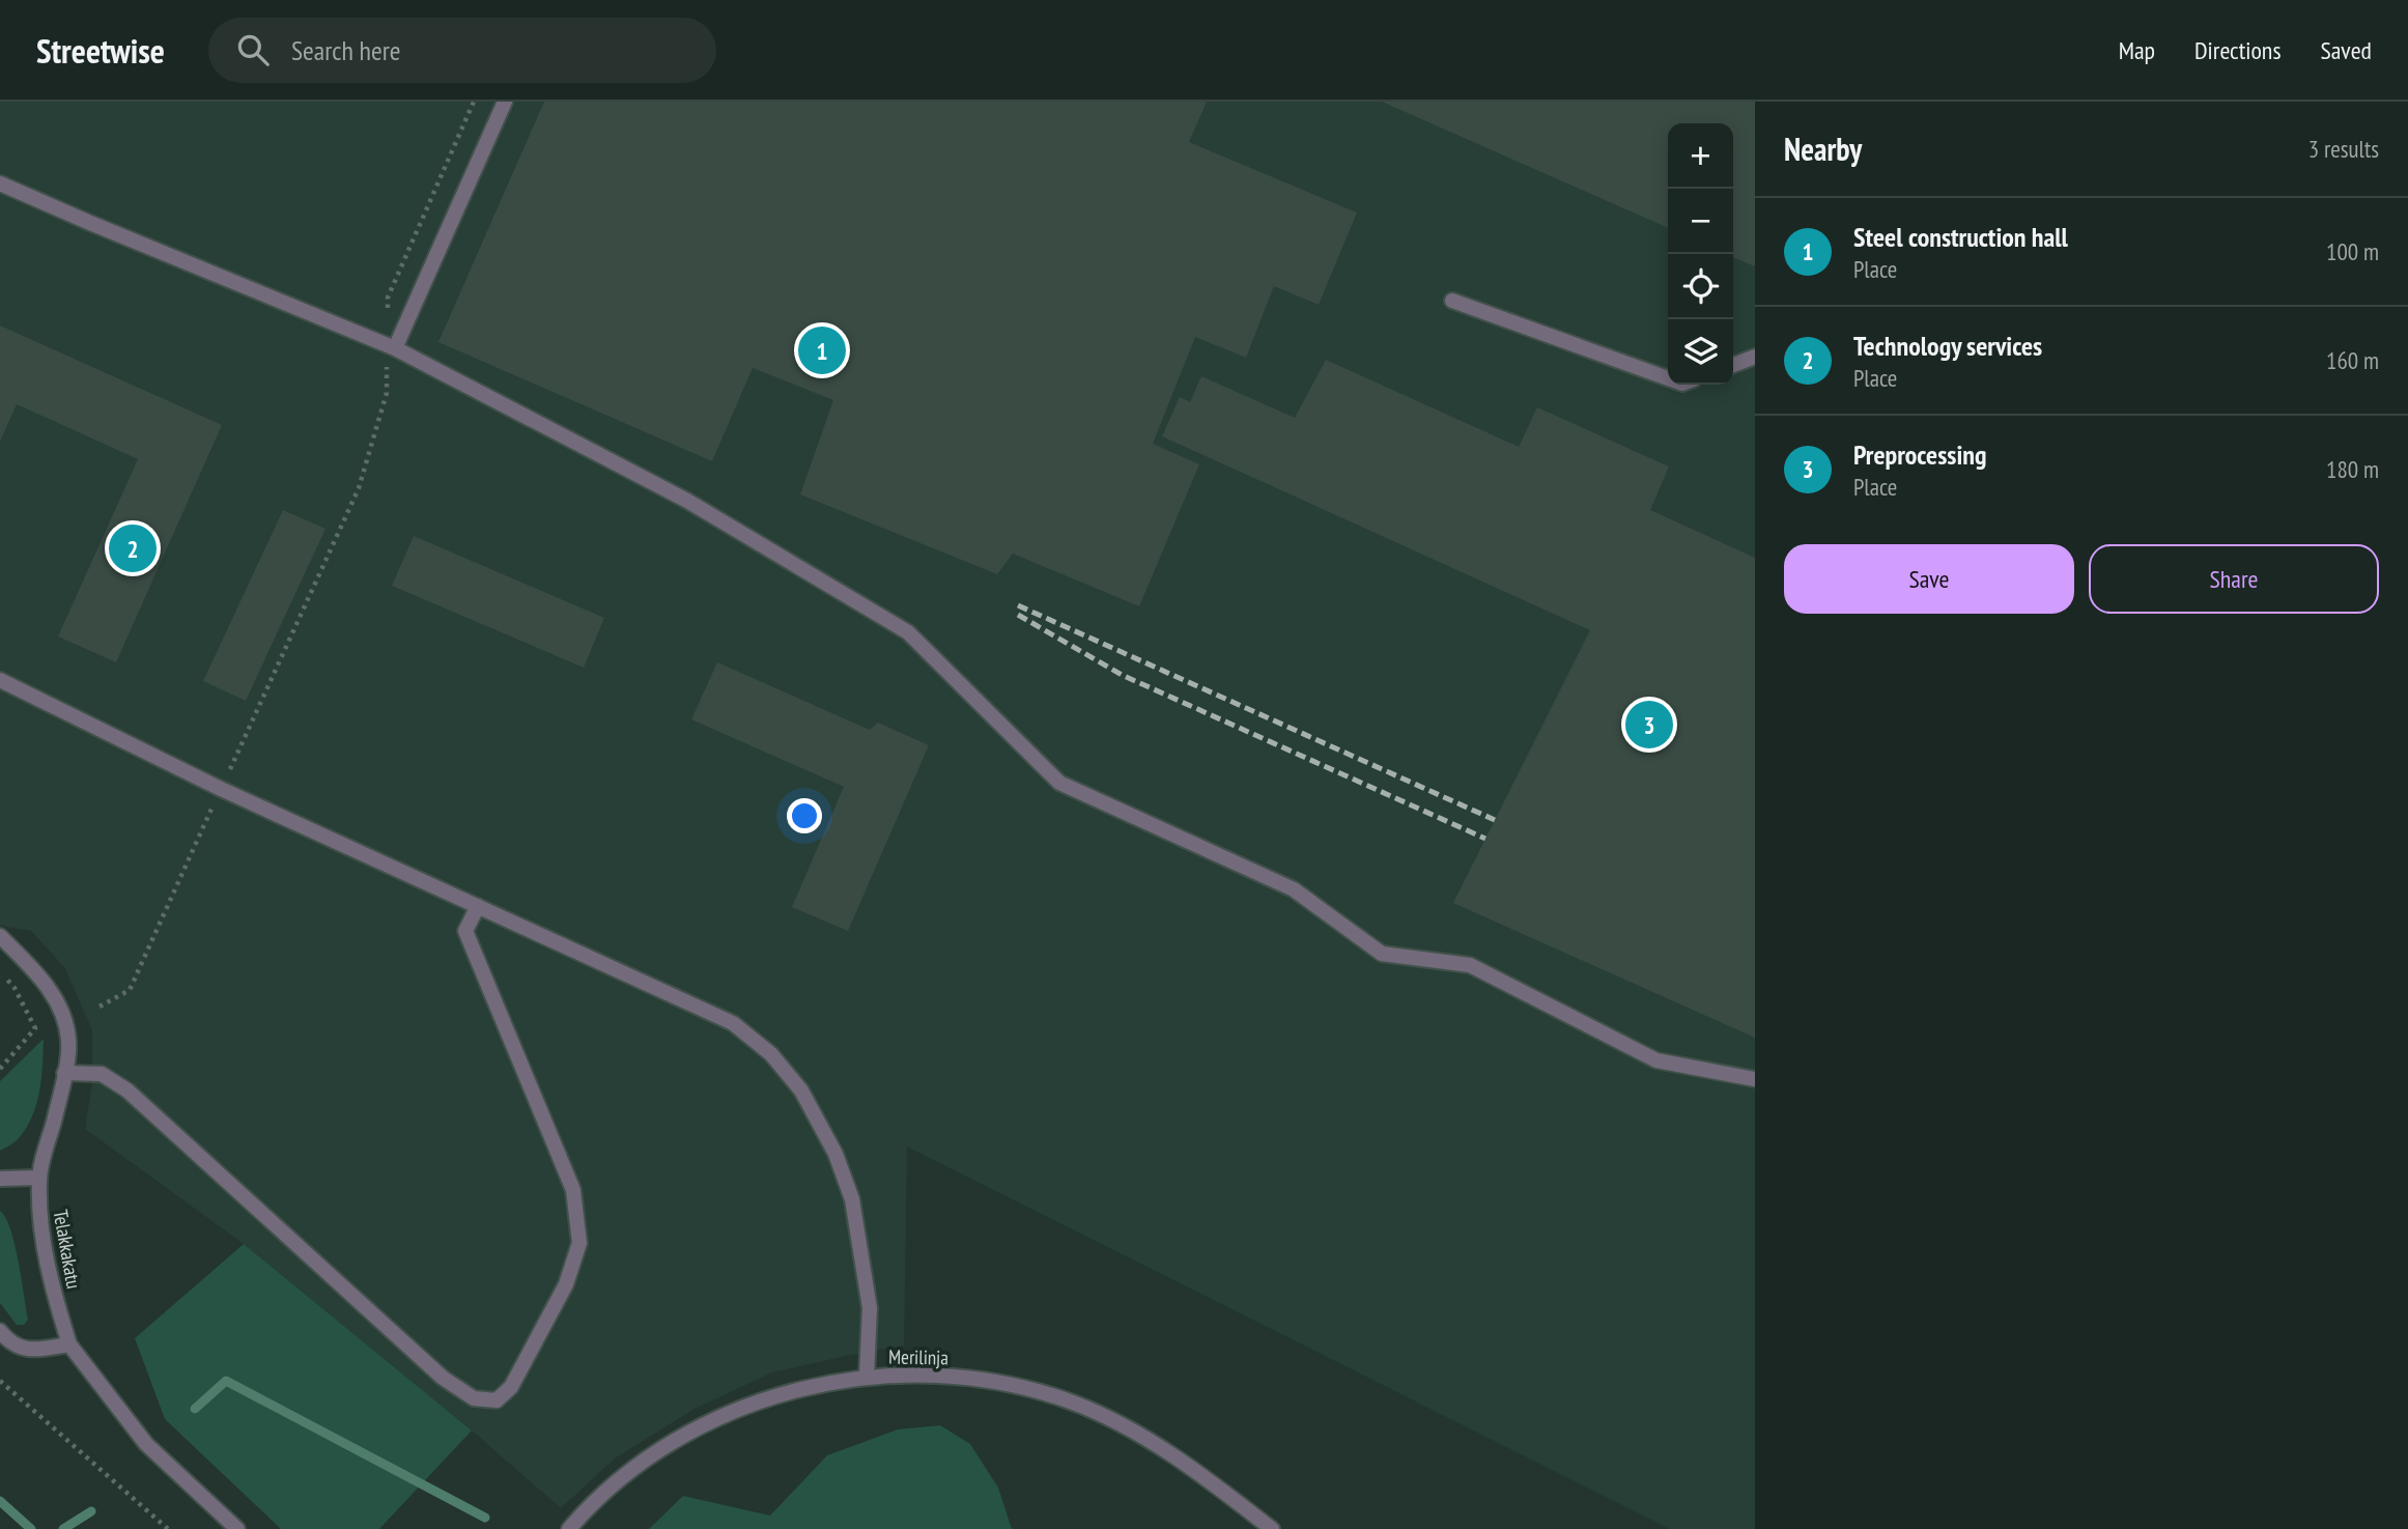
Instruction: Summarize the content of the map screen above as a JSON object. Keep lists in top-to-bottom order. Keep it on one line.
{"streets":{"street":["Telakkakatu","Merilinja"]},"page":{"header":"Streetwise","search":"Search here","nav":["Map","Directions","Saved"],"heading":["Nearby","3 results"],"map_buttons":["+","−"],"list":[{"mark":"1","name":"Steel construction hall","note":"Place","value":"100 m"},{"mark":"2","name":"Technology services","note":"Place","value":"160 m"},{"mark":"3","name":"Preprocessing","note":"Place","value":"180 m"}],"pins":["1","2","3"],"buttons":["Save","Share"]}}
